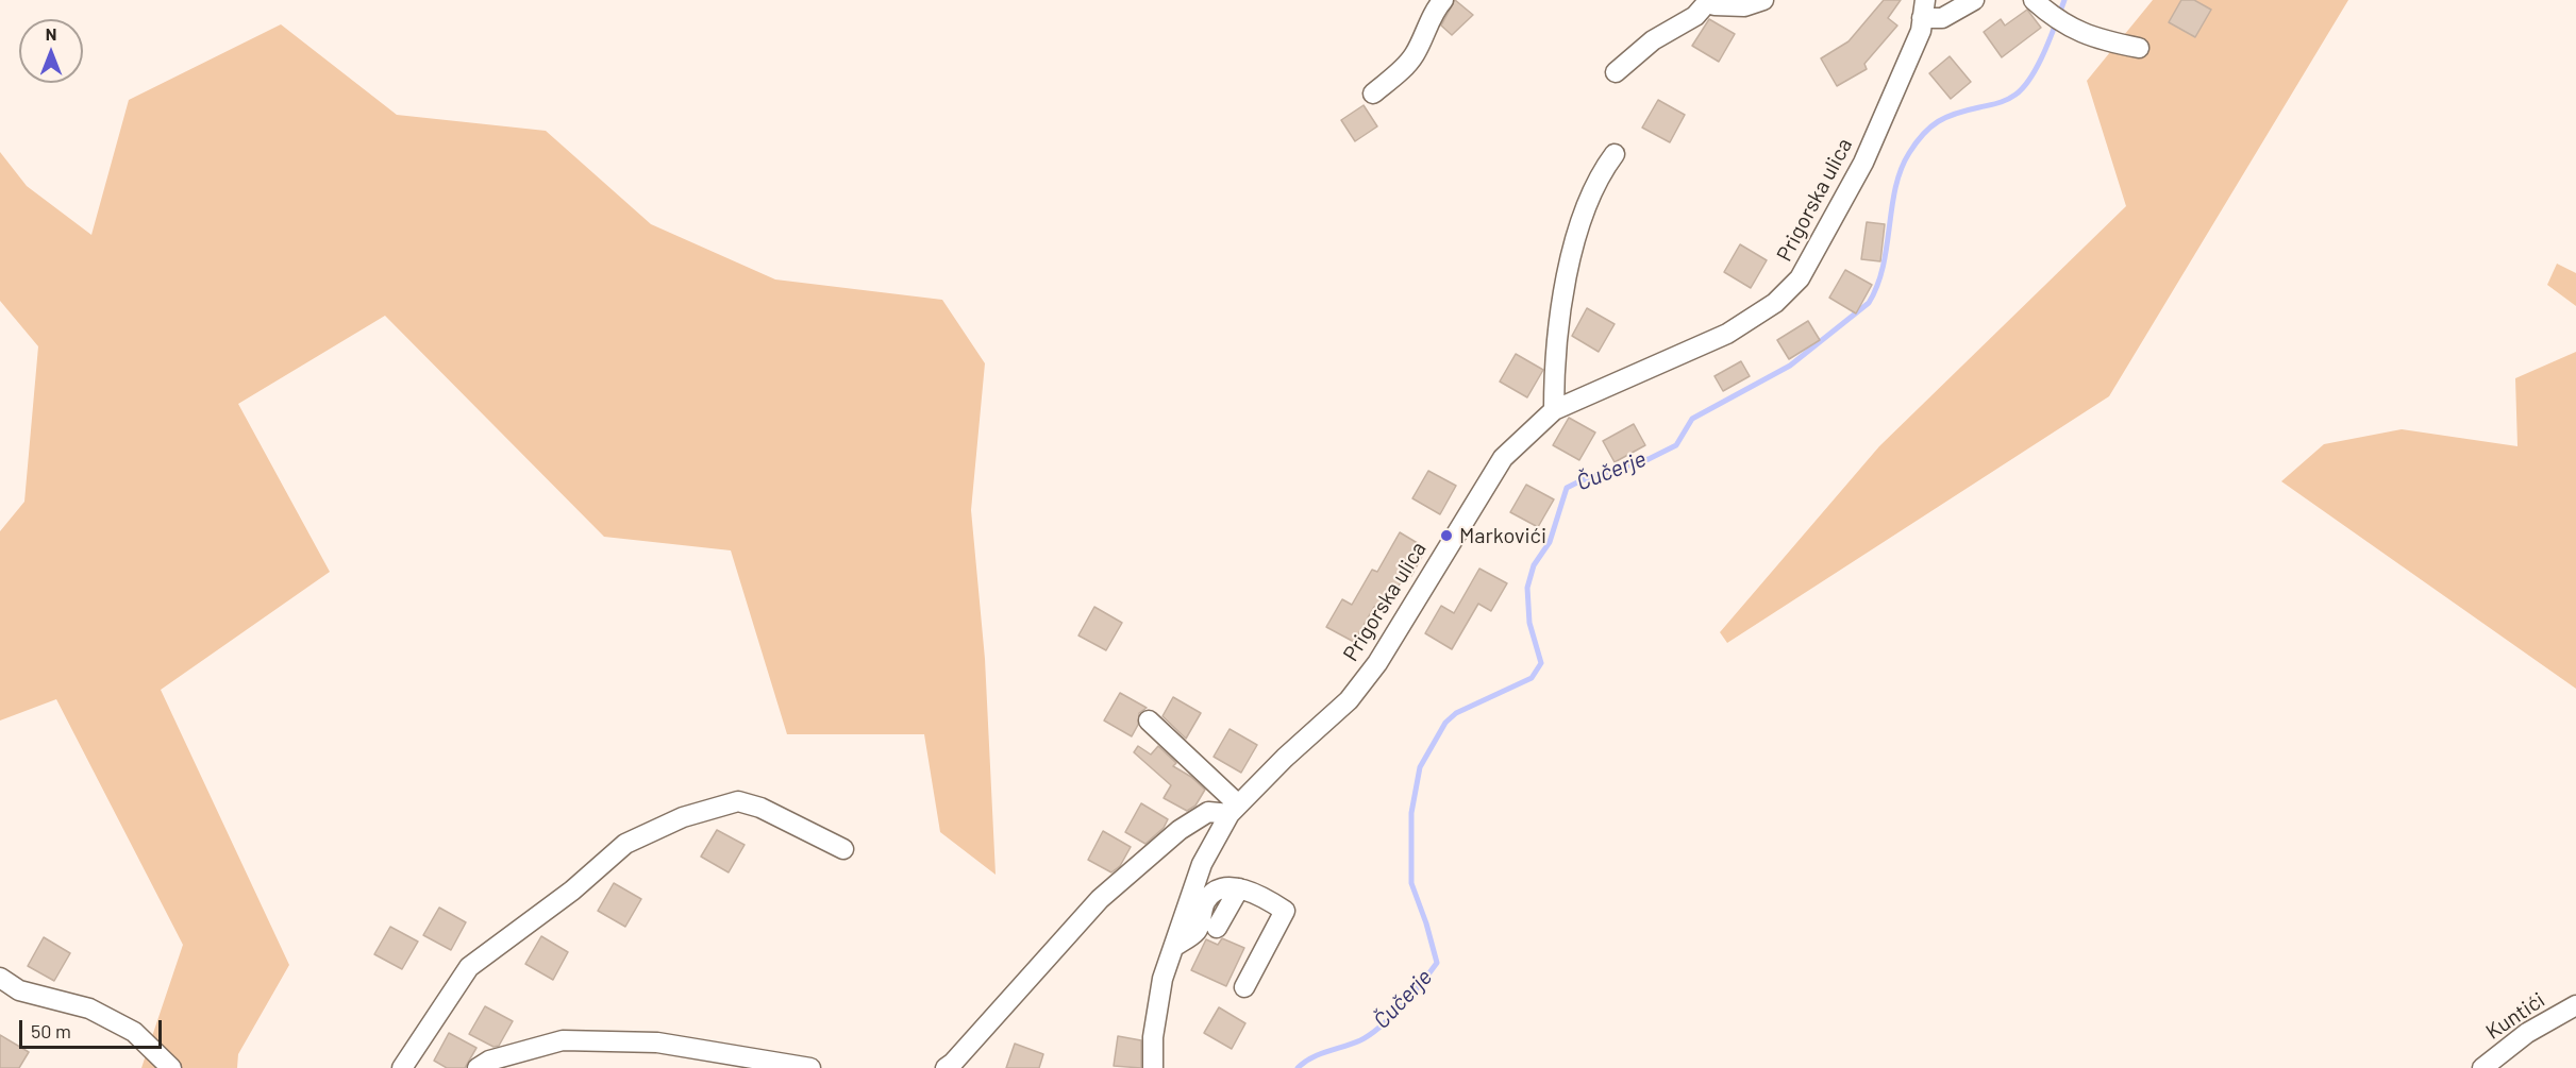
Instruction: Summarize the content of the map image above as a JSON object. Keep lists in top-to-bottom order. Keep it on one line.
{"streets":{"street":["Prigorska ulica","Kuntići"]},"water":["Čučerje"],"places":["Markovići"],"scale_bar":"50 m","north":"top"}
